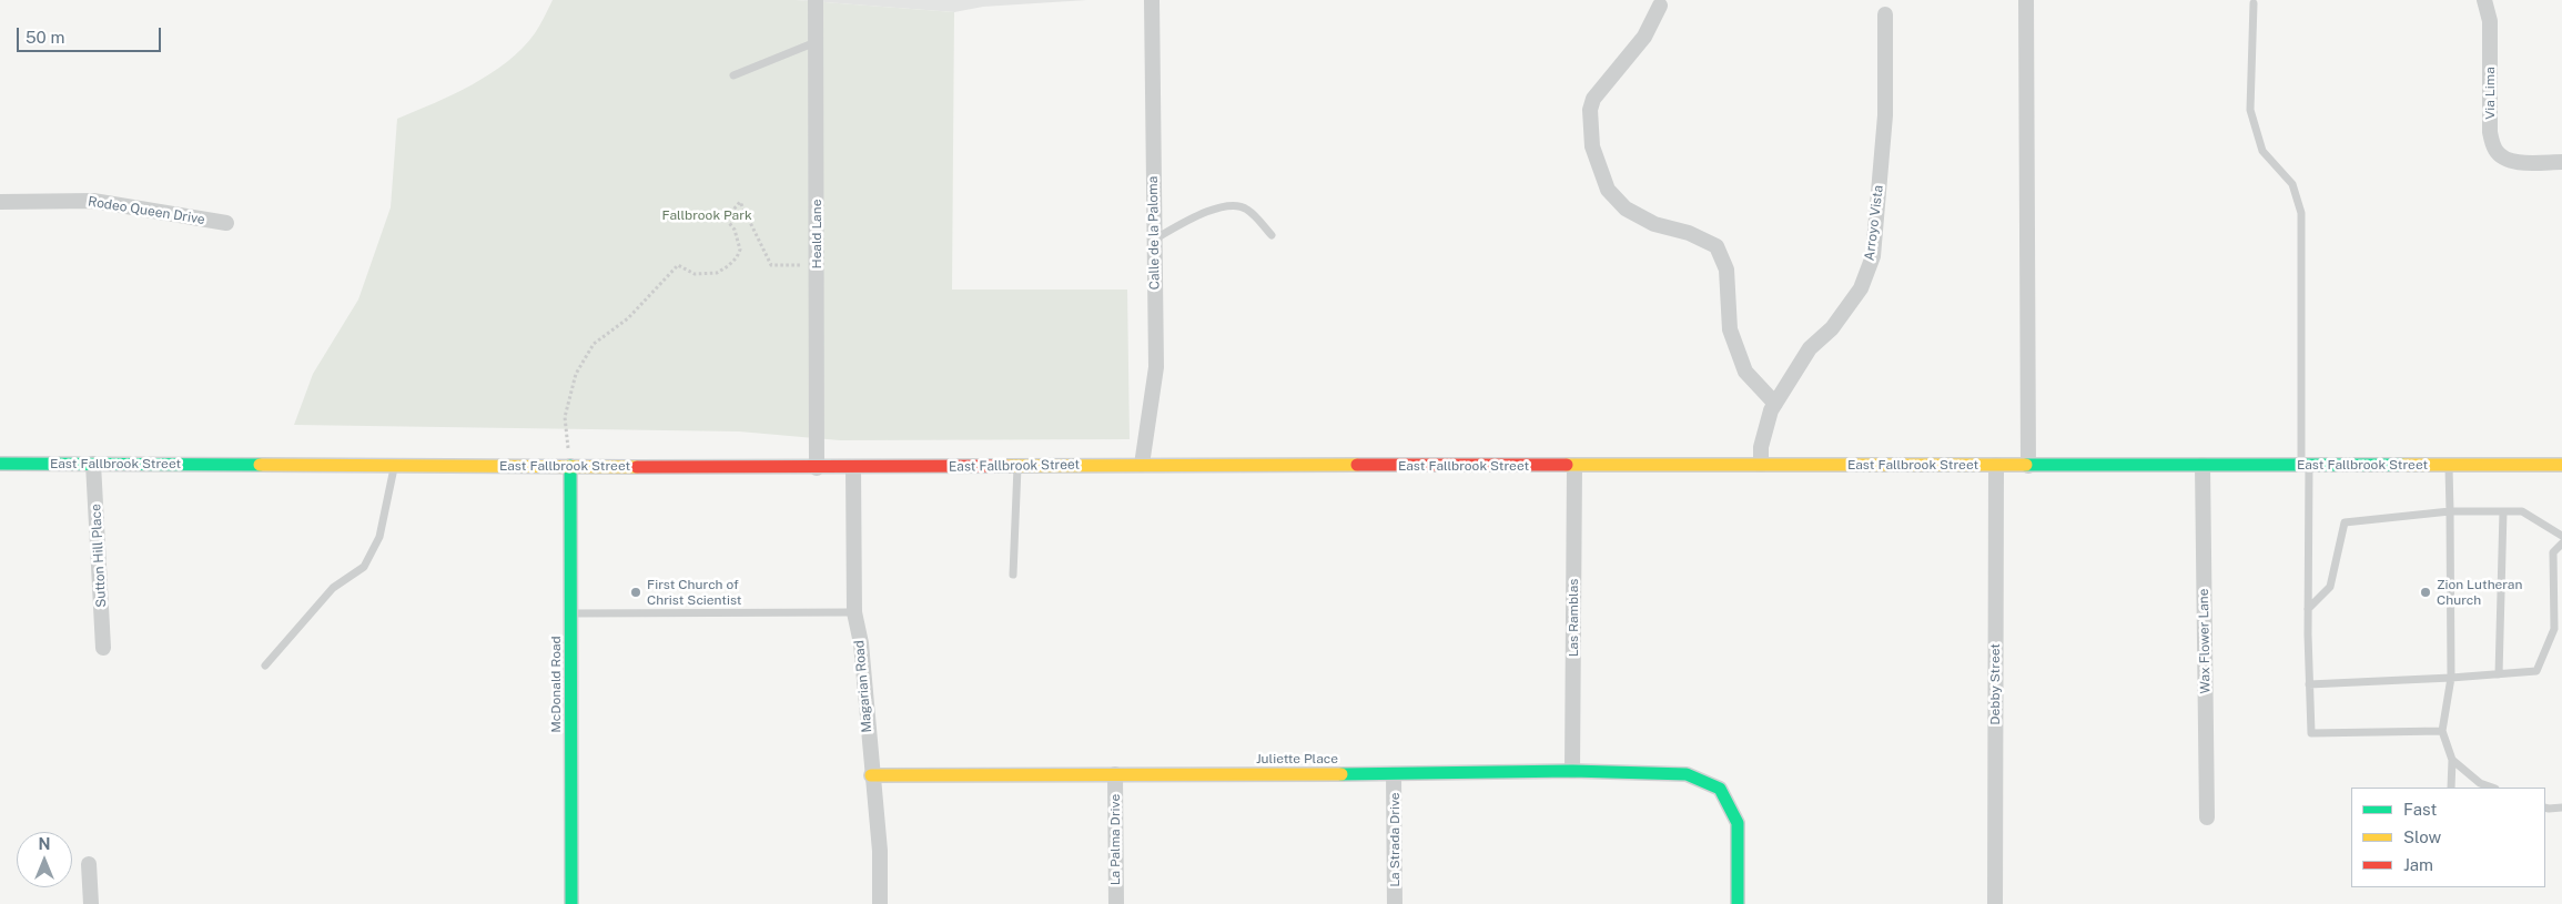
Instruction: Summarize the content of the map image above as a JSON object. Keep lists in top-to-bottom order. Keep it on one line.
{"streets":{"main road":["East Fallbrook Street","McDonald Road","Juliette Place"],"street":["Via Lima","Rodeo Queen Drive","Arroyo Vista","Calle de la Paloma","Heald Lane","Sutton Hill Place","Las Ramblas","Wax Flower Lane","Debby Street","Magarian Road","La Palma Drive","La Strada Drive"]},"crossings":[["Arroyo Vista","East Fallbrook Street"],["Calle de la Paloma","East Fallbrook Street"],["Heald Lane","East Fallbrook Street"],["East Fallbrook Street","Sutton Hill Place"],["East Fallbrook Street","Las Ramblas"],["East Fallbrook Street","Wax Flower Lane"],["East Fallbrook Street","McDonald Road"],["East Fallbrook Street","Debby Street"],["East Fallbrook Street","Magarian Road"],["Las Ramblas","Juliette Place"],["Magarian Road","Juliette Place"],["Juliette Place","La Palma Drive"],["Juliette Place","La Strada Drive"]],"parks":["Fallbrook Park"],"places":["First Church of Christ Scientist","Zion Lutheran Church"],"legend":["Fast","Slow","Jam"],"scale_bar":"50 m","north":"top"}
